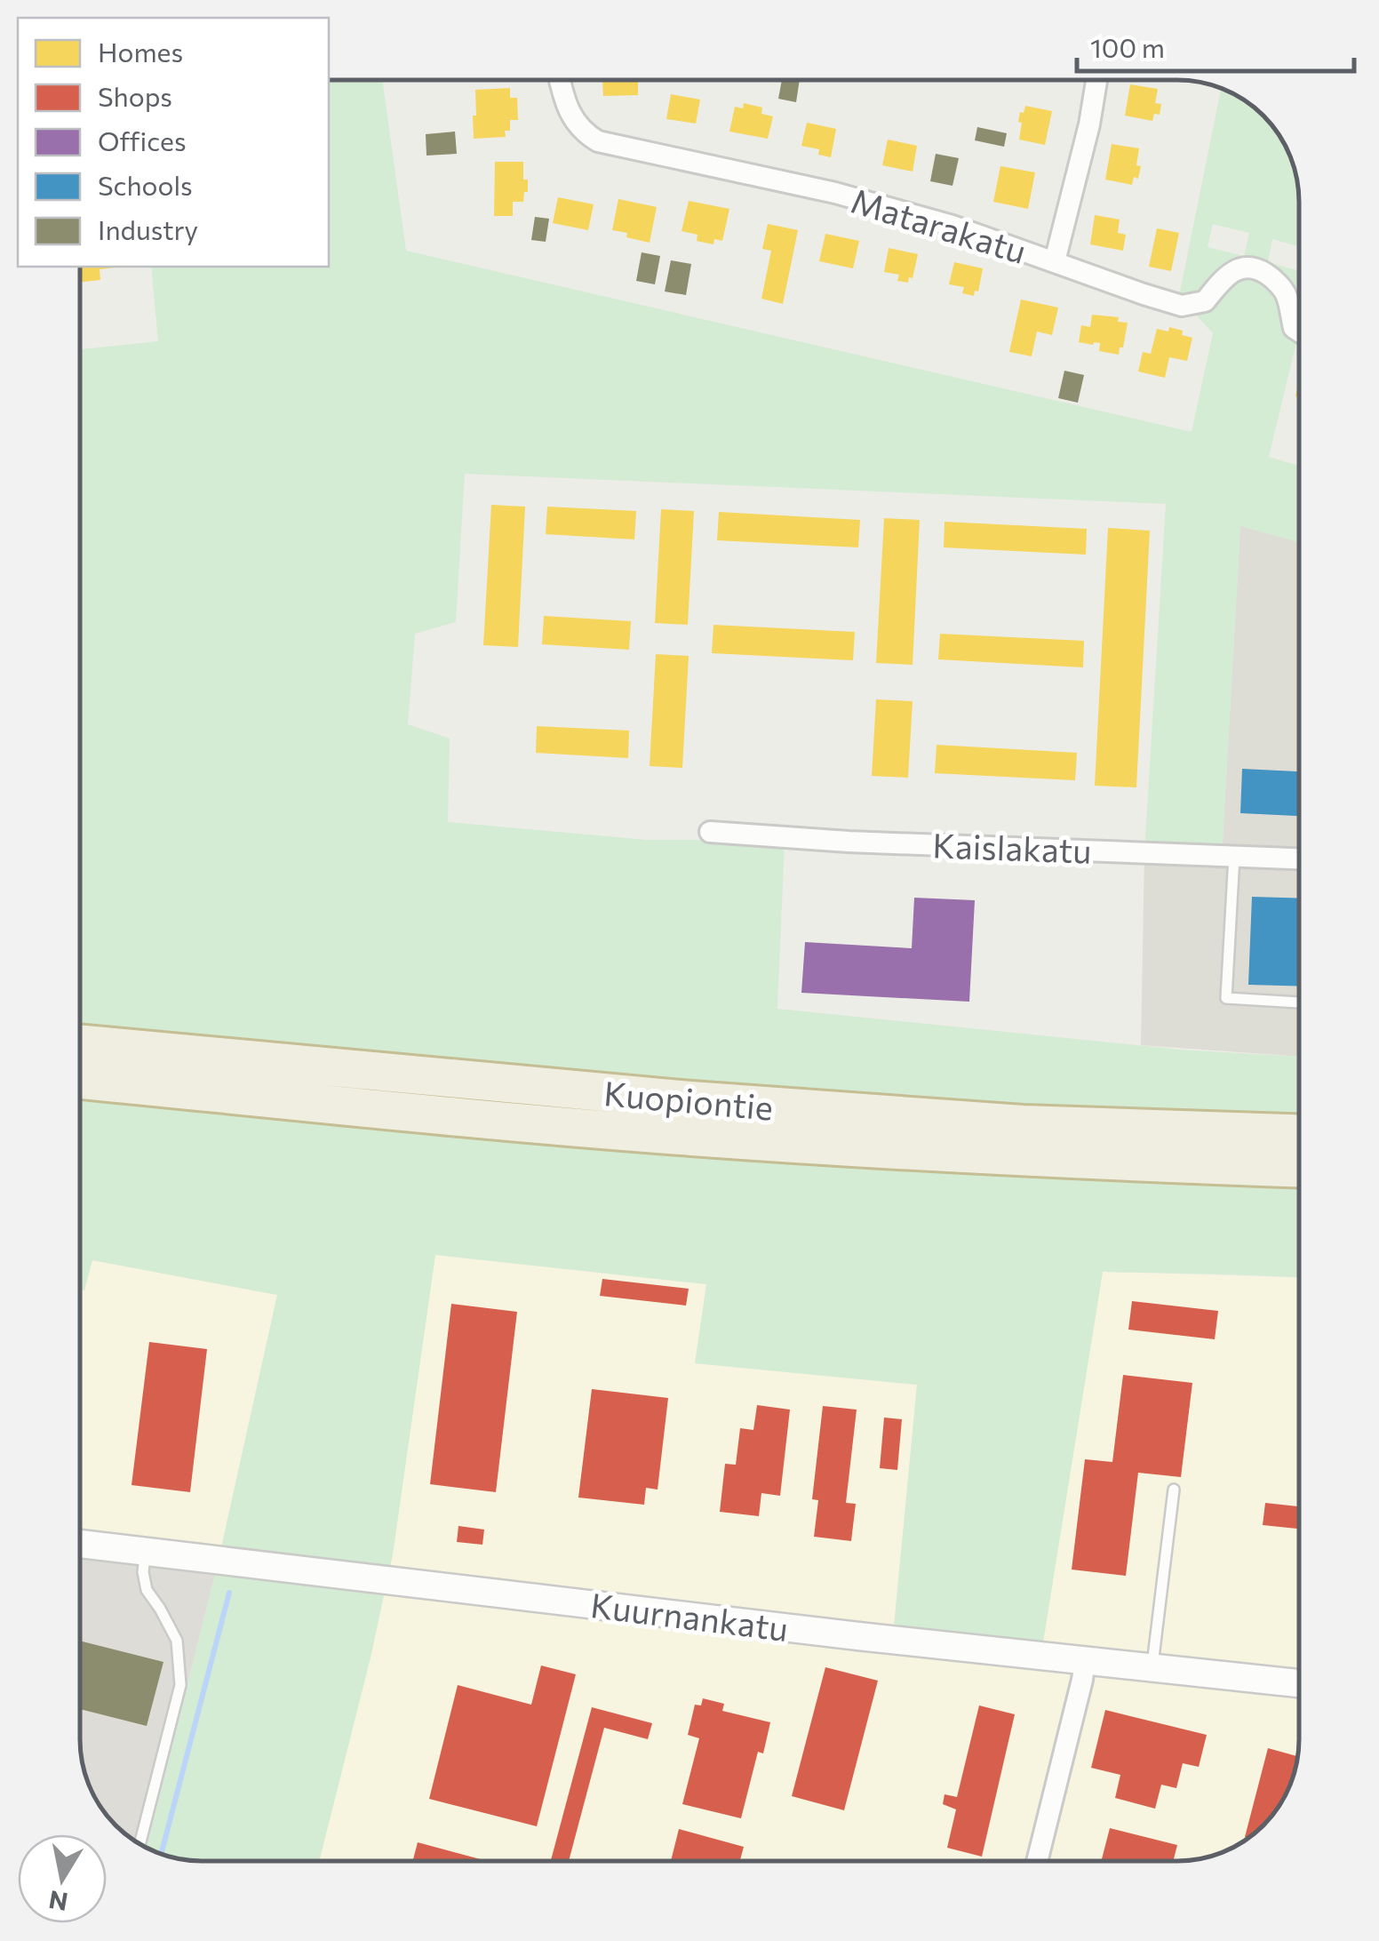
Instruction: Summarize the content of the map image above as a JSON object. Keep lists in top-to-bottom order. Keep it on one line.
{"streets":{"highway":["Kuopiontie"],"street":["Matarakatu","Kaislakatu","Kuurnankatu"]},"legend":["Homes","Shops","Offices","Schools","Industry"],"scale_bar":"100 m","north":"bottom"}
